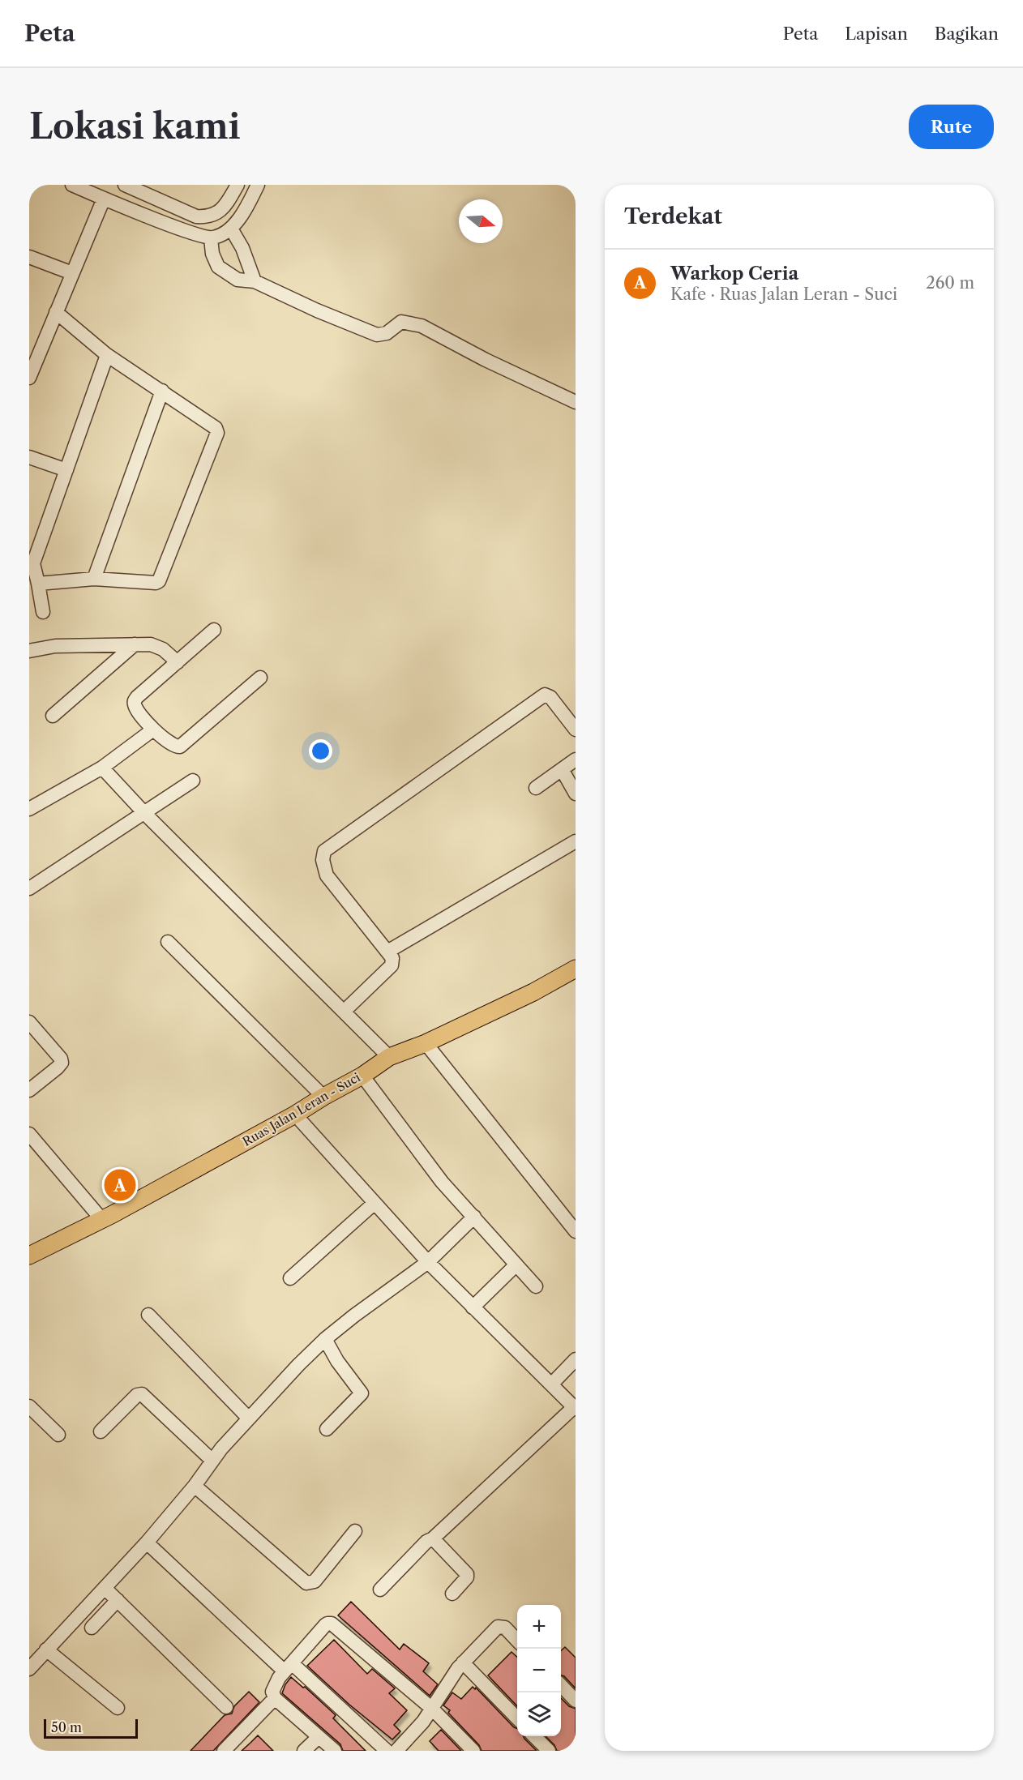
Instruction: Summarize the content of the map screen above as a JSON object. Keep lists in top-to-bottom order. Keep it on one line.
{"streets":{"main road":["Ruas Jalan Leran - Suci"]},"scale_bar":"50 m","north":"right","page":{"header":"Peta","nav":["Peta","Lapisan","Bagikan"],"buttons":"Rute","title":"Lokasi kami","heading":"Terdekat","list":[{"mark":"A","name":"Warkop Ceria","note":"Kafe · Ruas Jalan Leran - Suci","value":"260 m"}],"pins":"A","map_buttons":["+","−"],"scale":"50 m"}}
